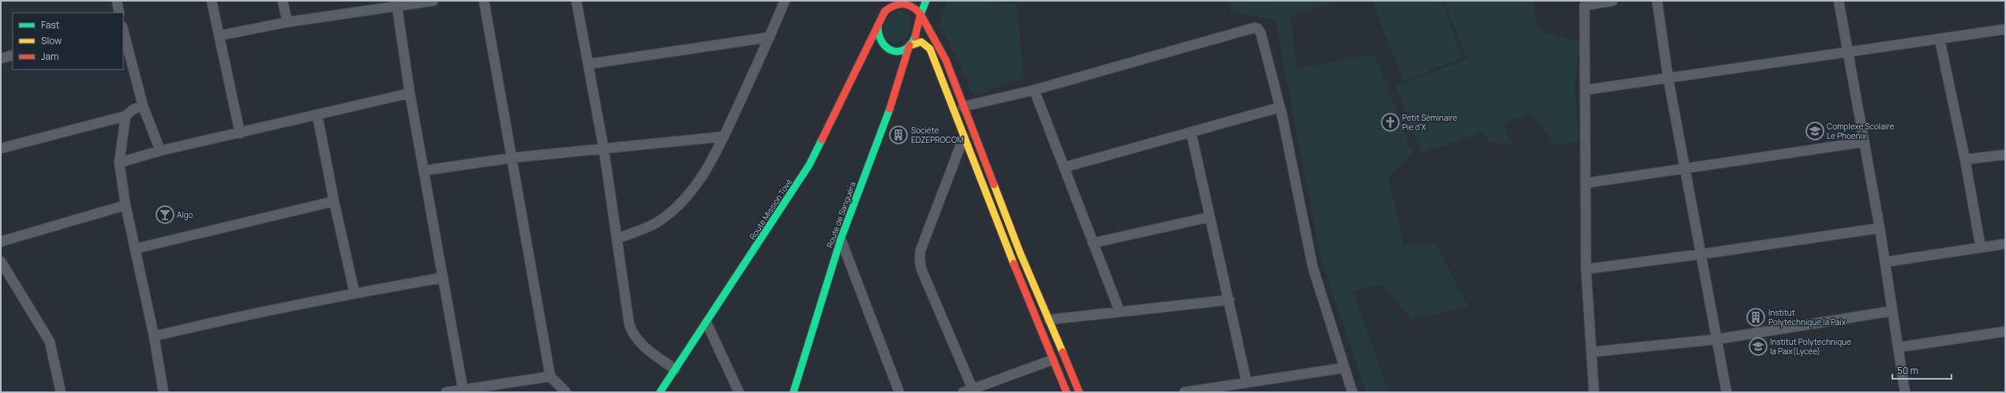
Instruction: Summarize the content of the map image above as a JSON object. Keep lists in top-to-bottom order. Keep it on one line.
{"streets":{"street":["Route Mission Tové","Route de Sanguéra"]},"crossings":[["Route Mission Tové","Route de Sanguéra"]],"places":{"church":["Petit Séminaire Pie d'X"],"school or university":["Complexe Scolaire Le Phoenix","Institut Polytechnique la Paix(Lycée)"],"building":["Sociéte EDZEPROCOM","Institut Polytechnique la Paix"],"bar":["Algo"]},"legend":["Fast","Slow","Jam"],"scale_bar":"50 m"}
